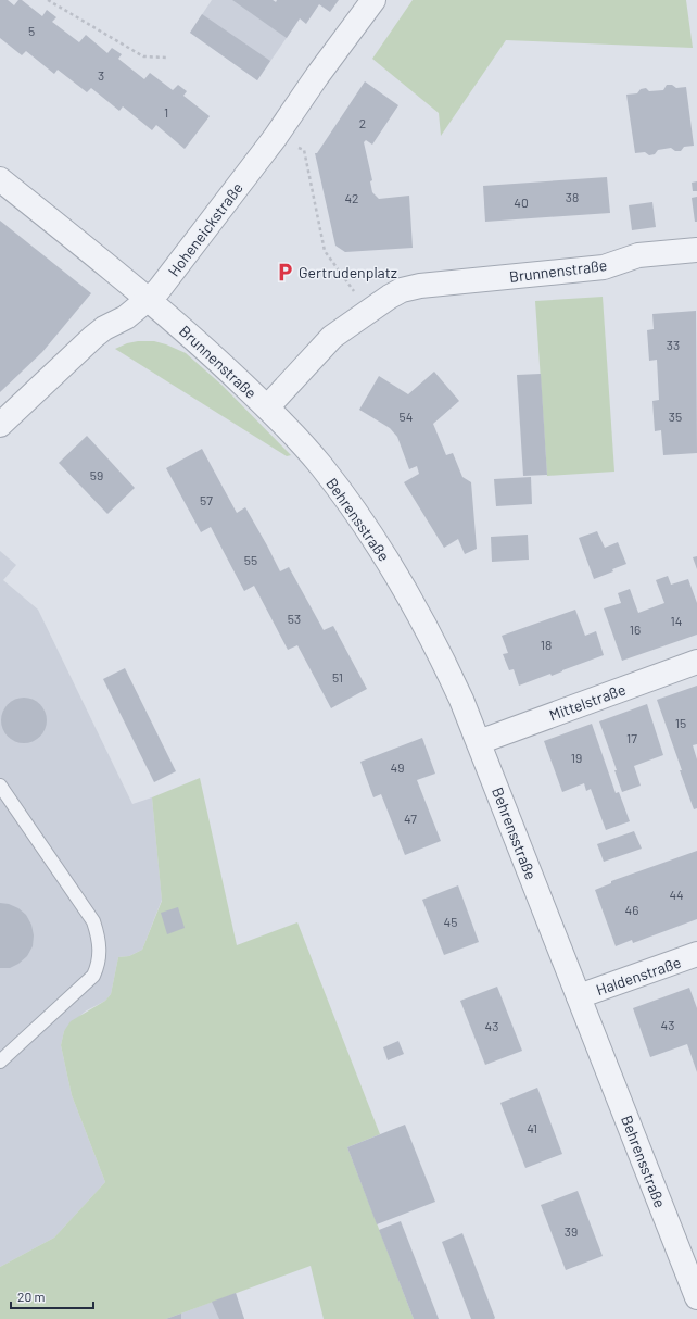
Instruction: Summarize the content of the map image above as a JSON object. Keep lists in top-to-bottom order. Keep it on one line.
{"streets":{"street":["Hoheneickstraße","Brunnenstraße","Behrensstraße","Mittelstraße","Haldenstraße"]},"crossings":[["Hoheneickstraße","Brunnenstraße"],["Brunnenstraße","Behrensstraße"],["Behrensstraße","Mittelstraße"],["Behrensstraße","Haldenstraße"]],"places":{"parking":["Gertrudenplatz"]},"house_numbers":["5","3","1","2","38","42","40","33","54","35","59","57","55","53","14","16","18","51","15","17","19","49","47","44","46","45","43","43","41","39"],"scale_bar":"20 m"}
